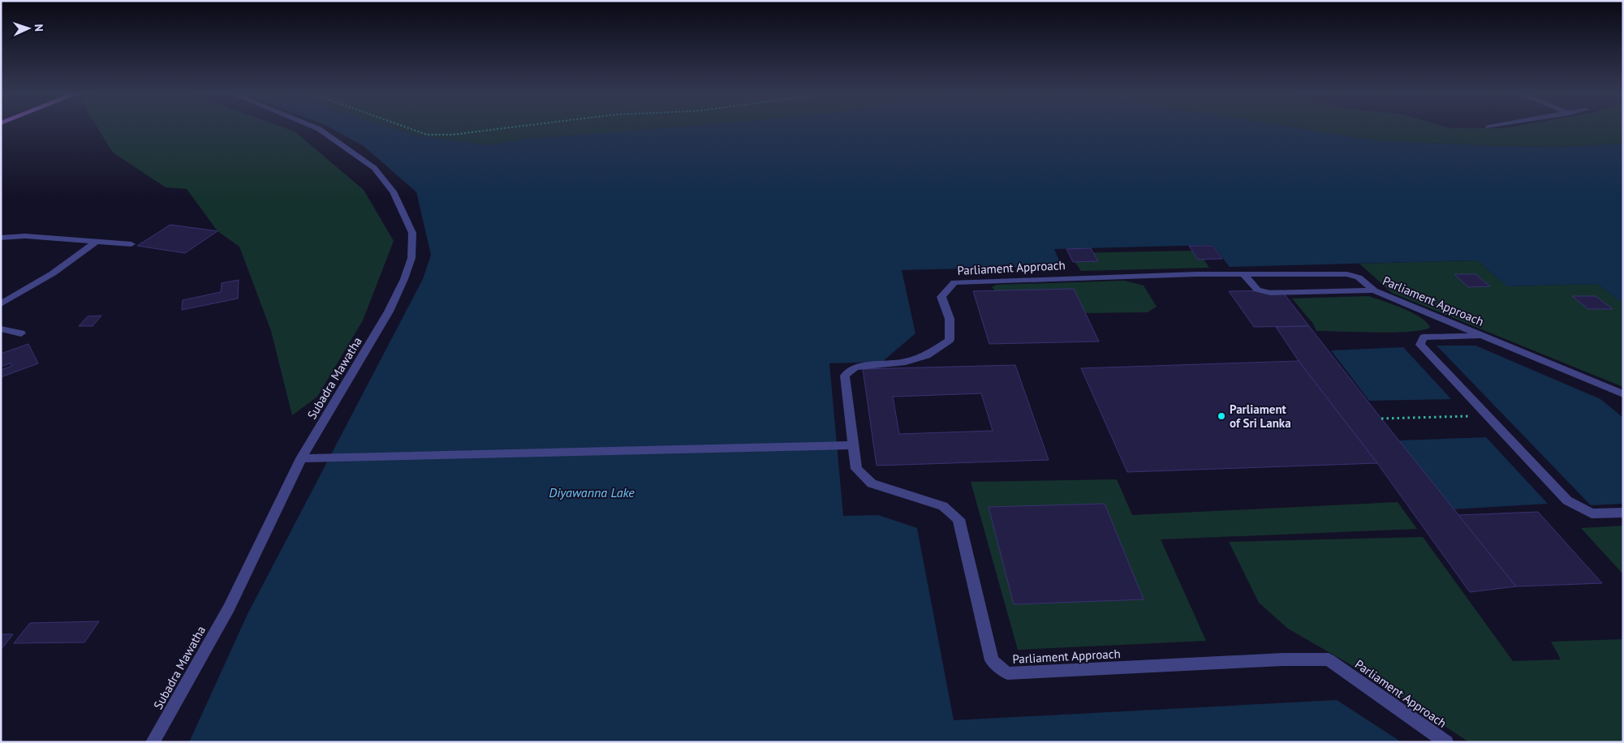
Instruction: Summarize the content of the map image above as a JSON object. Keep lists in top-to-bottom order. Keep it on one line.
{"streets":{"street":["Parliament Approach","Subadra Mawatha"]},"water":["Diyawanna Lake"],"places":["Parliament of Sri Lanka"],"north":"right"}
